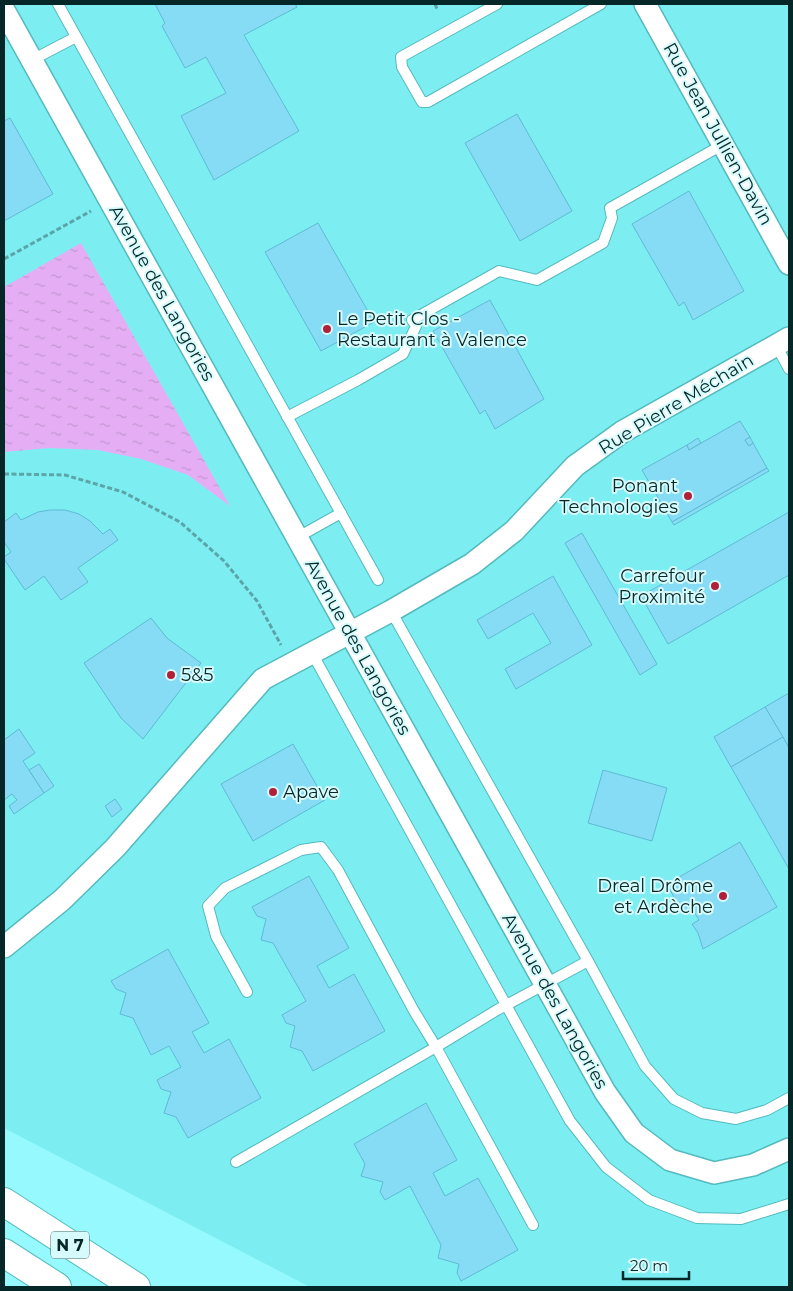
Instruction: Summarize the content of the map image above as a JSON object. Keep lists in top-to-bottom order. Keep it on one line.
{"streets":{"highway":["N 7"],"street":["Rue Jean Jullien-Davin","Avenue des Langories","Rue Pierre Méchain"]},"crossings":[["Avenue des Langories","Rue Pierre Méchain"]],"places":["Le Petit Clos - Restaurant à Valence","Ponant Technologies","Carrefour Proximité","5&5","Apave","Dreal Drôme et Ardèche"],"scale_bar":"20 m"}
